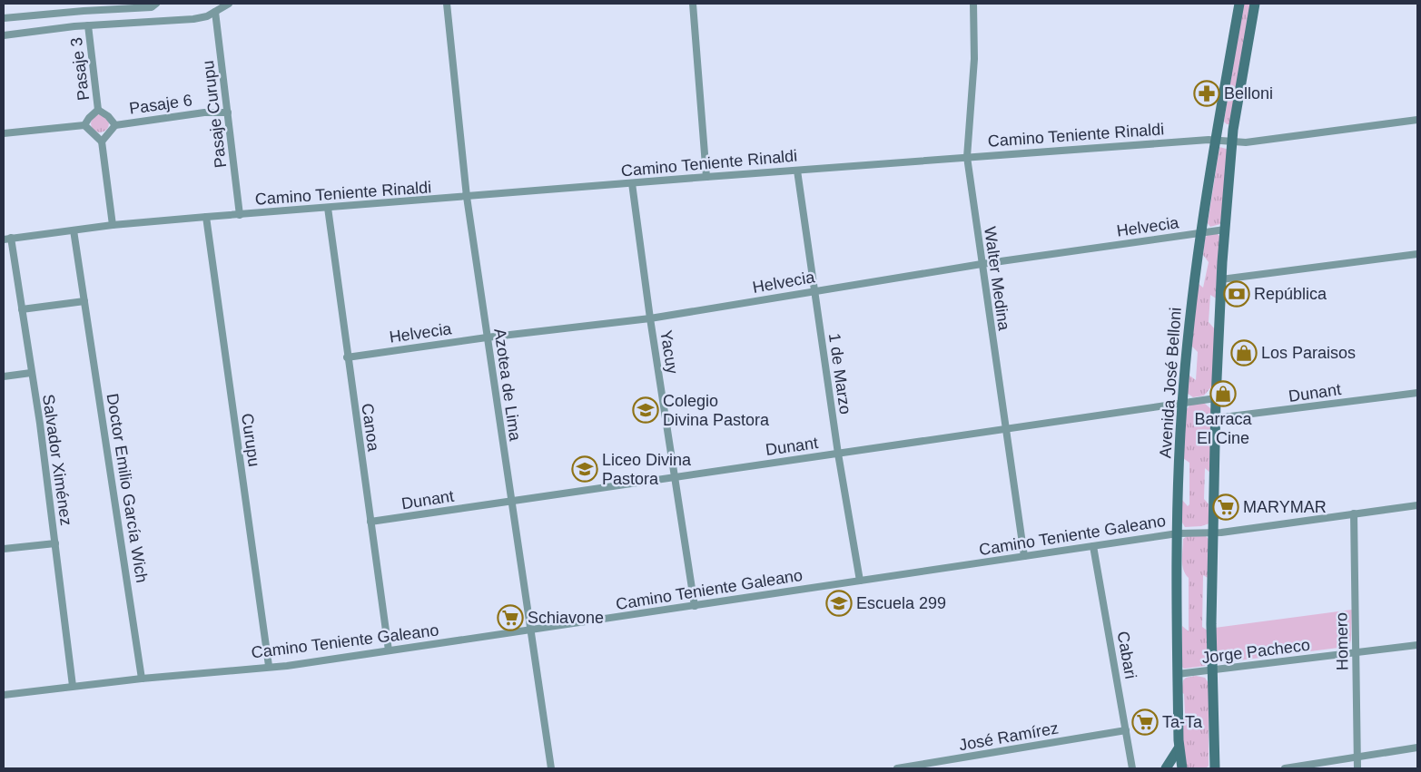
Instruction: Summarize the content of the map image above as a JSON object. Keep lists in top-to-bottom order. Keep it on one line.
{"streets":{"main road":["Avenida José Belloni"],"street":["Pasaje 3","Pasaje 6","Pasaje Curupu","Camino Teniente Rinaldi","Helvecia","Walter Medina","Yacuy","1 de Marzo","Azotea de Lima","Dunant","Canoa","Curupu","Salvador Ximénez","Doctor Emilio García Wich","Camino Teniente Galeano","Homero","Jorge Pacheco","Cabari","José Ramírez"]},"crossings":[["Pasaje 3","Pasaje 6"],["Pasaje 6","Pasaje Curupu"],["Pasaje Curupu","Camino Teniente Rinaldi"],["Camino Teniente Rinaldi","Walter Medina"],["Camino Teniente Rinaldi","Yacuy"],["Camino Teniente Rinaldi","1 de Marzo"],["Camino Teniente Rinaldi","Avenida José Belloni"],["Camino Teniente Rinaldi","Azotea de Lima"],["Camino Teniente Rinaldi","Canoa"],["Camino Teniente Rinaldi","Curupu"],["Camino Teniente Rinaldi","Salvador Ximénez"],["Camino Teniente Rinaldi","Doctor Emilio García Wich"],["Helvecia","Walter Medina"],["Helvecia","Yacuy"],["Helvecia","1 de Marzo"],["Helvecia","Avenida José Belloni"],["Helvecia","Azotea de Lima"],["Helvecia","Canoa"],["Walter Medina","Dunant"],["Walter Medina","Camino Teniente Galeano"],["Yacuy","Dunant"],["Yacuy","Camino Teniente Galeano"],["1 de Marzo","Dunant"],["1 de Marzo","Camino Teniente Galeano"],["Avenida José Belloni","Dunant"],["Avenida José Belloni","Camino Teniente Galeano"],["Avenida José Belloni","Jorge Pacheco"],["Azotea de Lima","Dunant"],["Azotea de Lima","Camino Teniente Galeano"],["Dunant","Canoa"],["Canoa","Camino Teniente Galeano"],["Curupu","Camino Teniente Galeano"],["Salvador Ximénez","Camino Teniente Galeano"],["Doctor Emilio García Wich","Camino Teniente Galeano"],["Camino Teniente Galeano","Homero"],["Camino Teniente Galeano","Cabari"],["Homero","Jorge Pacheco"],["Cabari","José Ramírez"]],"places":{"pharmacy":["Belloni"],"bank":["República"],"shop":["Los Paraisos","Barraca El Cine"],"school or university":["Colegio Divina Pastora","Liceo Divina Pastora","Escuela 299"],"supermarket":["MARYMAR","Schiavone","Ta-Ta"]}}
